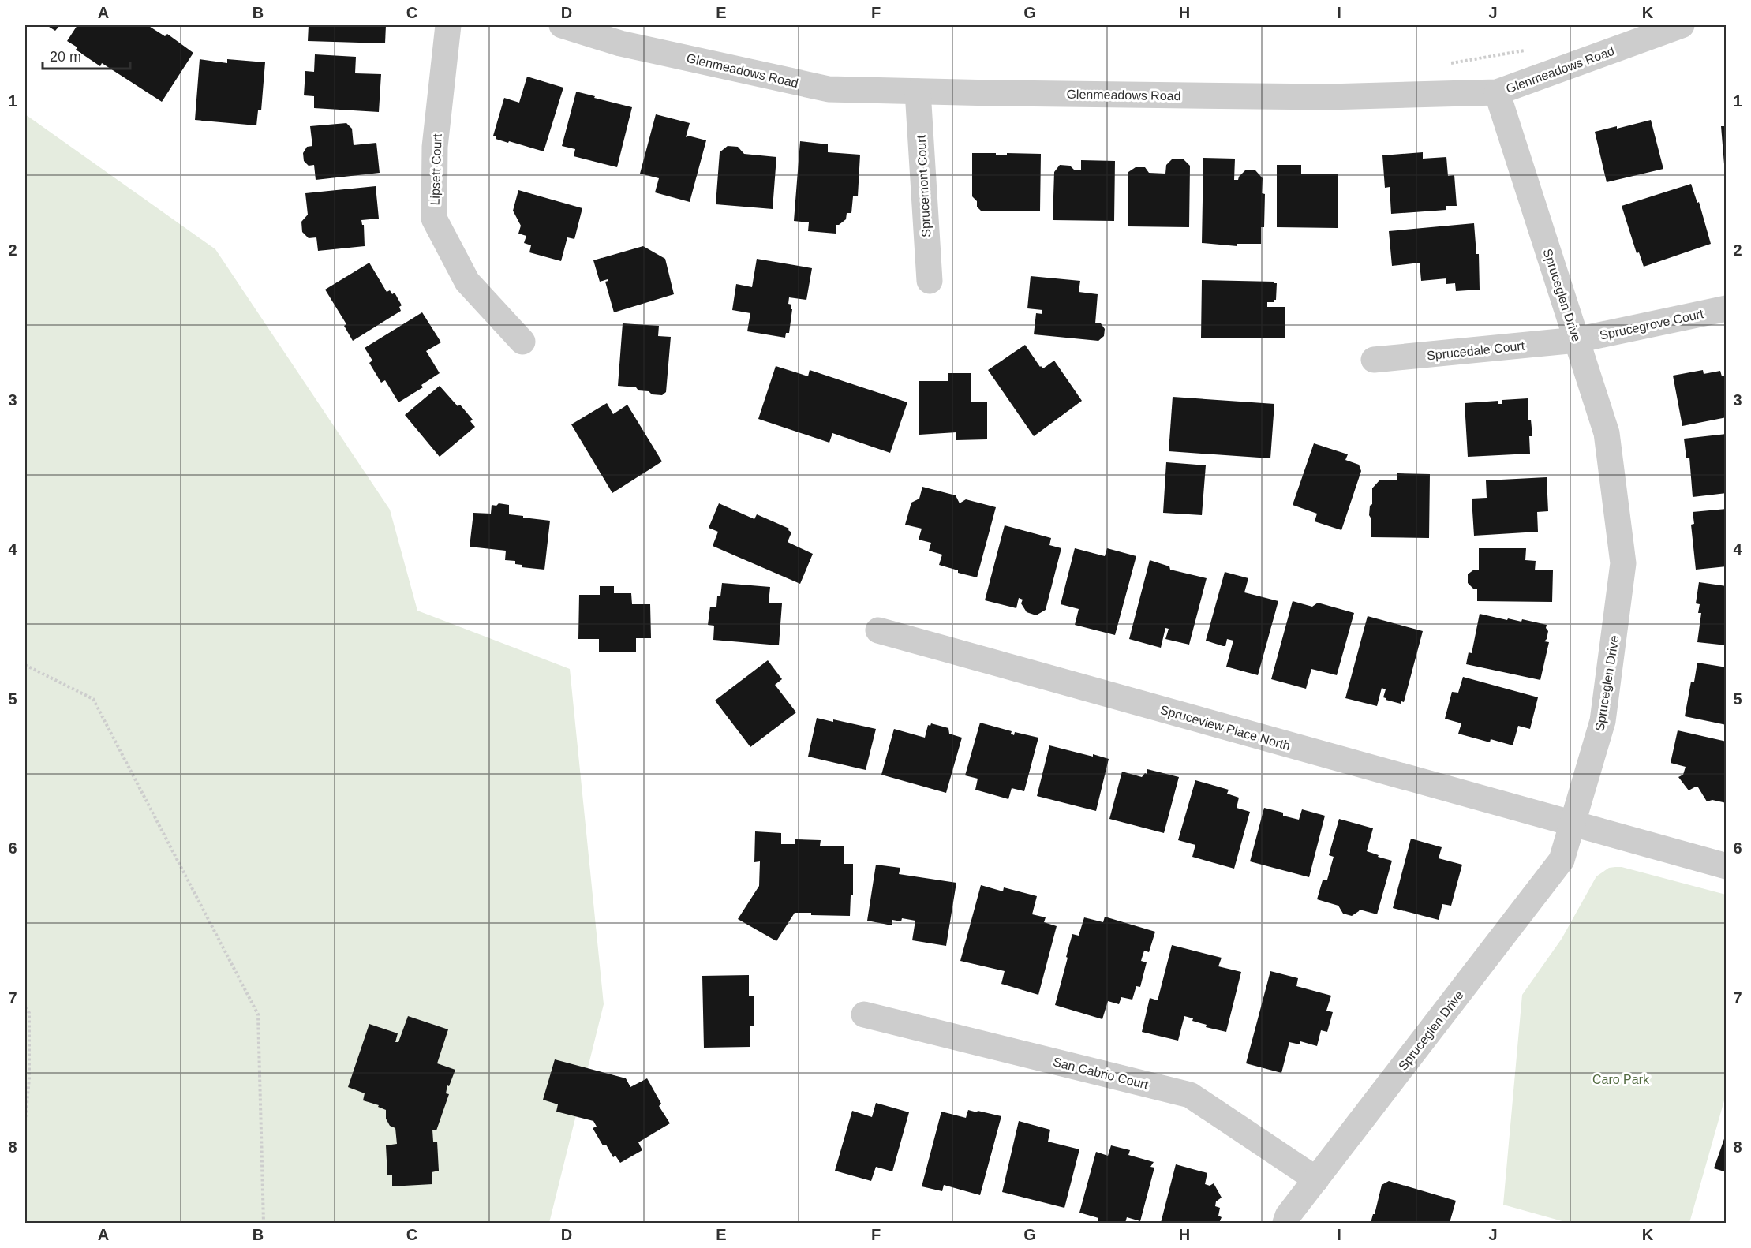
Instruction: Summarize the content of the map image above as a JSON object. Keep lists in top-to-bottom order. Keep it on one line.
{"streets":{"street":["Glenmeadows Road","Lipsett Court","Sprucemont Court","Spruceglen Drive","Sprucegrove Court","Sprucedale Court","Spruceview Place North","San Cabrio Court"]},"crossings":[["Glenmeadows Road","Sprucemont Court"],["Glenmeadows Road","Spruceglen Drive"],["Spruceglen Drive","Sprucegrove Court"],["Spruceglen Drive","Sprucedale Court"],["Spruceglen Drive","Spruceview Place North"],["Spruceglen Drive","San Cabrio Court"],["Sprucegrove Court","Sprucedale Court"]],"parks":["Caro Park"],"scale_bar":"20 m","grid":{"columns":["A","B","C","D","E","F","G","H","I","J","K"],"rows":["1","2","3","4","5","6","7","8"]}}
